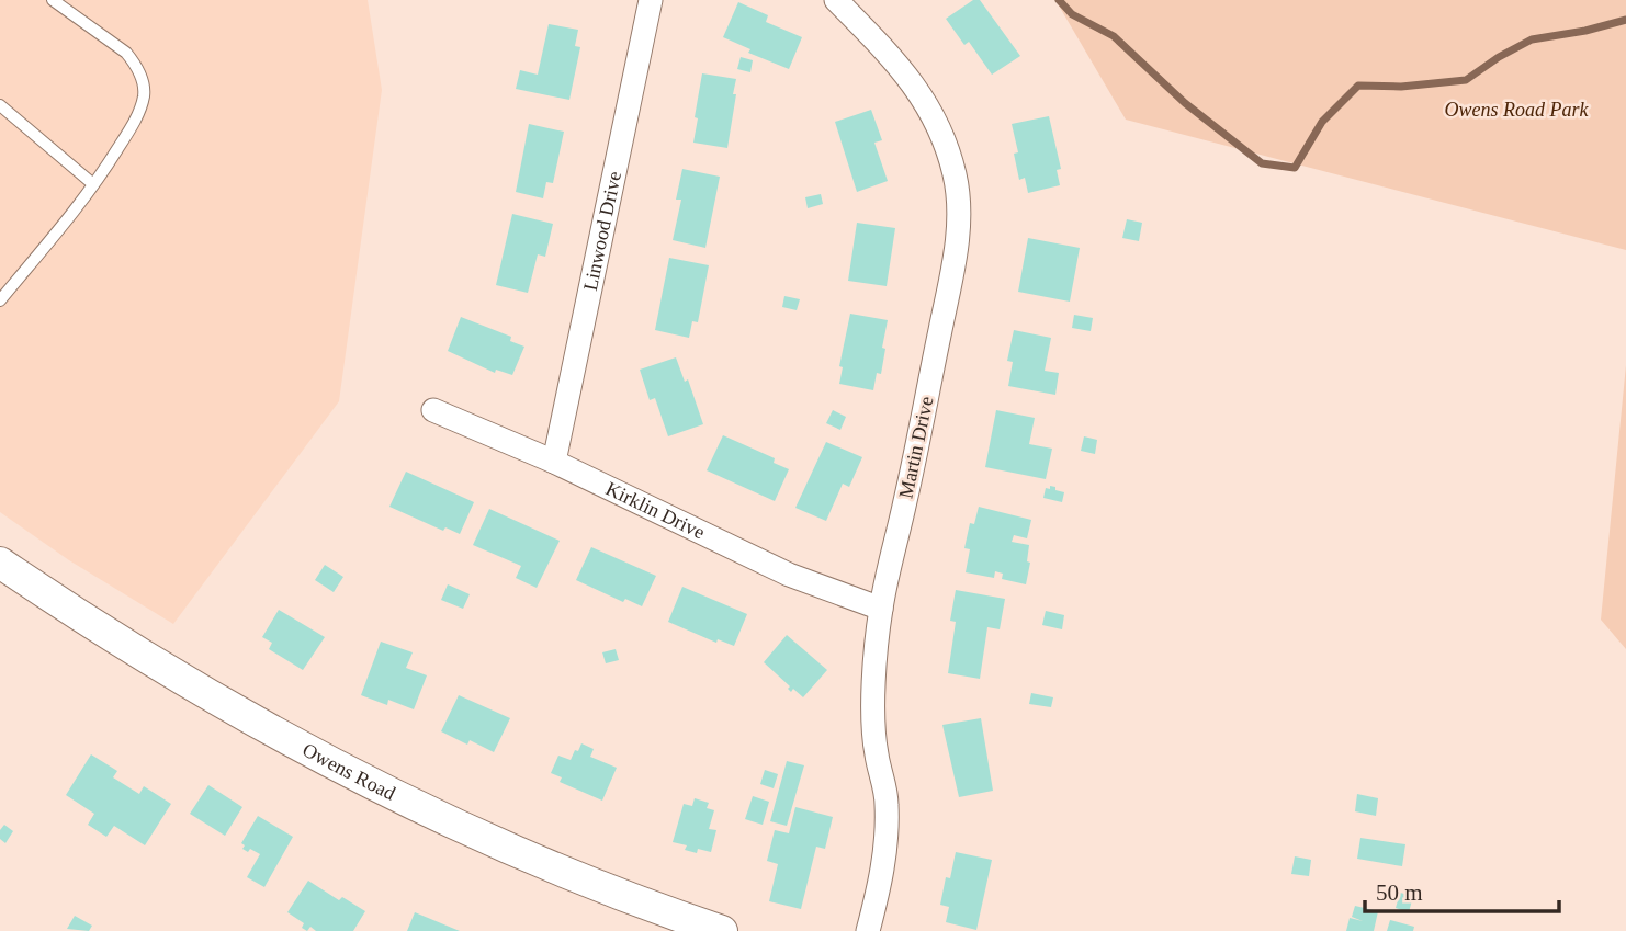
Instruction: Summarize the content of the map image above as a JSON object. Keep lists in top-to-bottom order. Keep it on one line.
{"streets":{"street":["Linwood Drive","Martin Drive","Kirklin Drive","Owens Road"]},"crossings":[["Linwood Drive","Kirklin Drive"],["Martin Drive","Kirklin Drive"]],"parks":["Owens Road Park"],"scale_bar":"50 m"}
